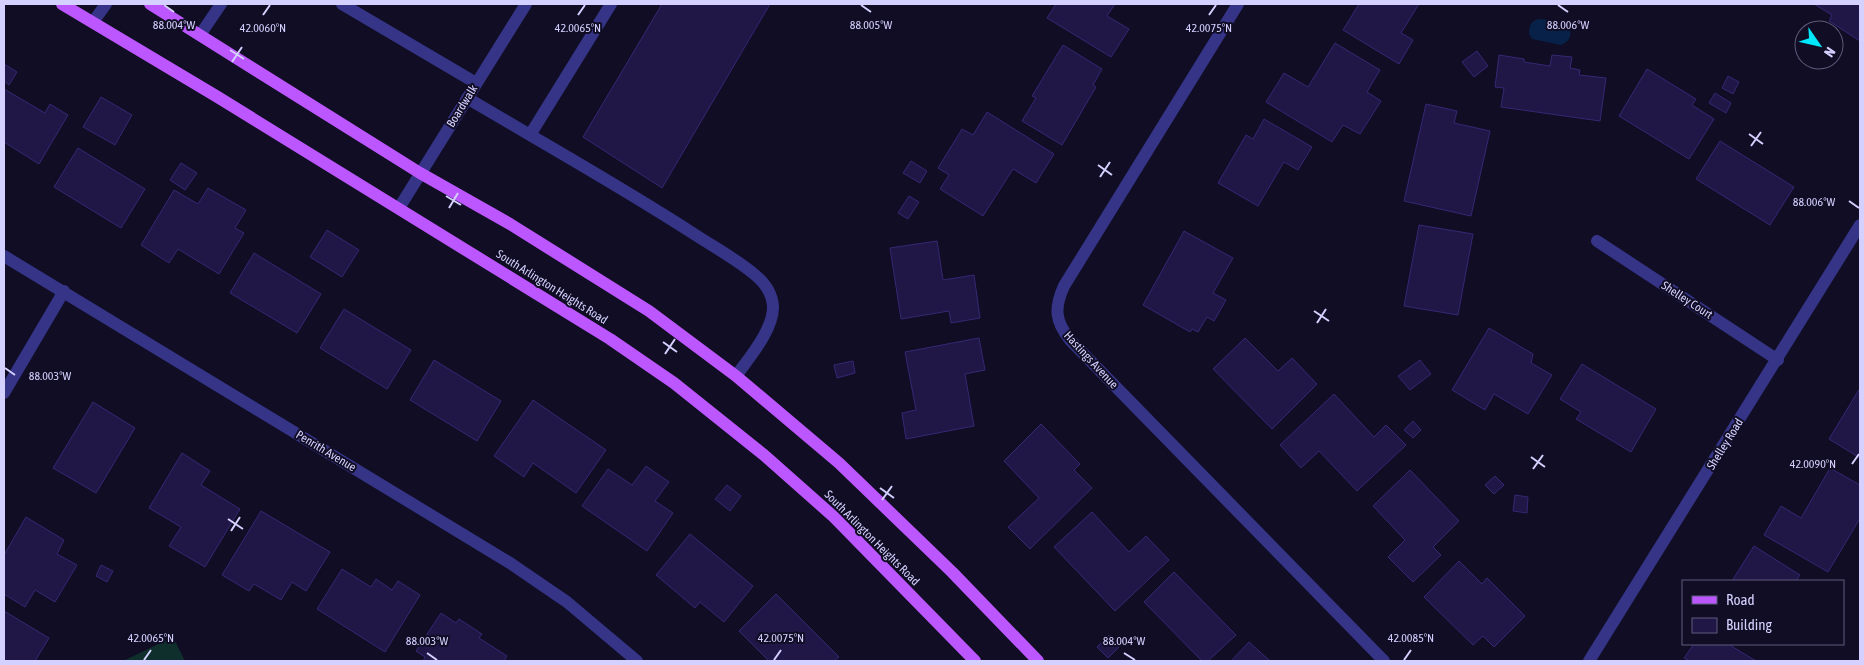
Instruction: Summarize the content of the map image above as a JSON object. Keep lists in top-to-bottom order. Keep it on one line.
{"streets":{"main road":["South Arlington Heights Road"],"street":["Boardwalk","Shelley Court","Hastings Avenue","Shelley Road","Penrith Avenue"]},"crossings":[["Boardwalk","South Arlington Heights Road"],["Shelley Court","Shelley Road"]],"legend":["Road","Building"],"north":"bottom right","coordinates":["88.004°W","88.006°W","88.005°W","42.0060°N","42.0065°N","42.0075°N","88.003°W","42.0090°N","42.0085°N"]}
